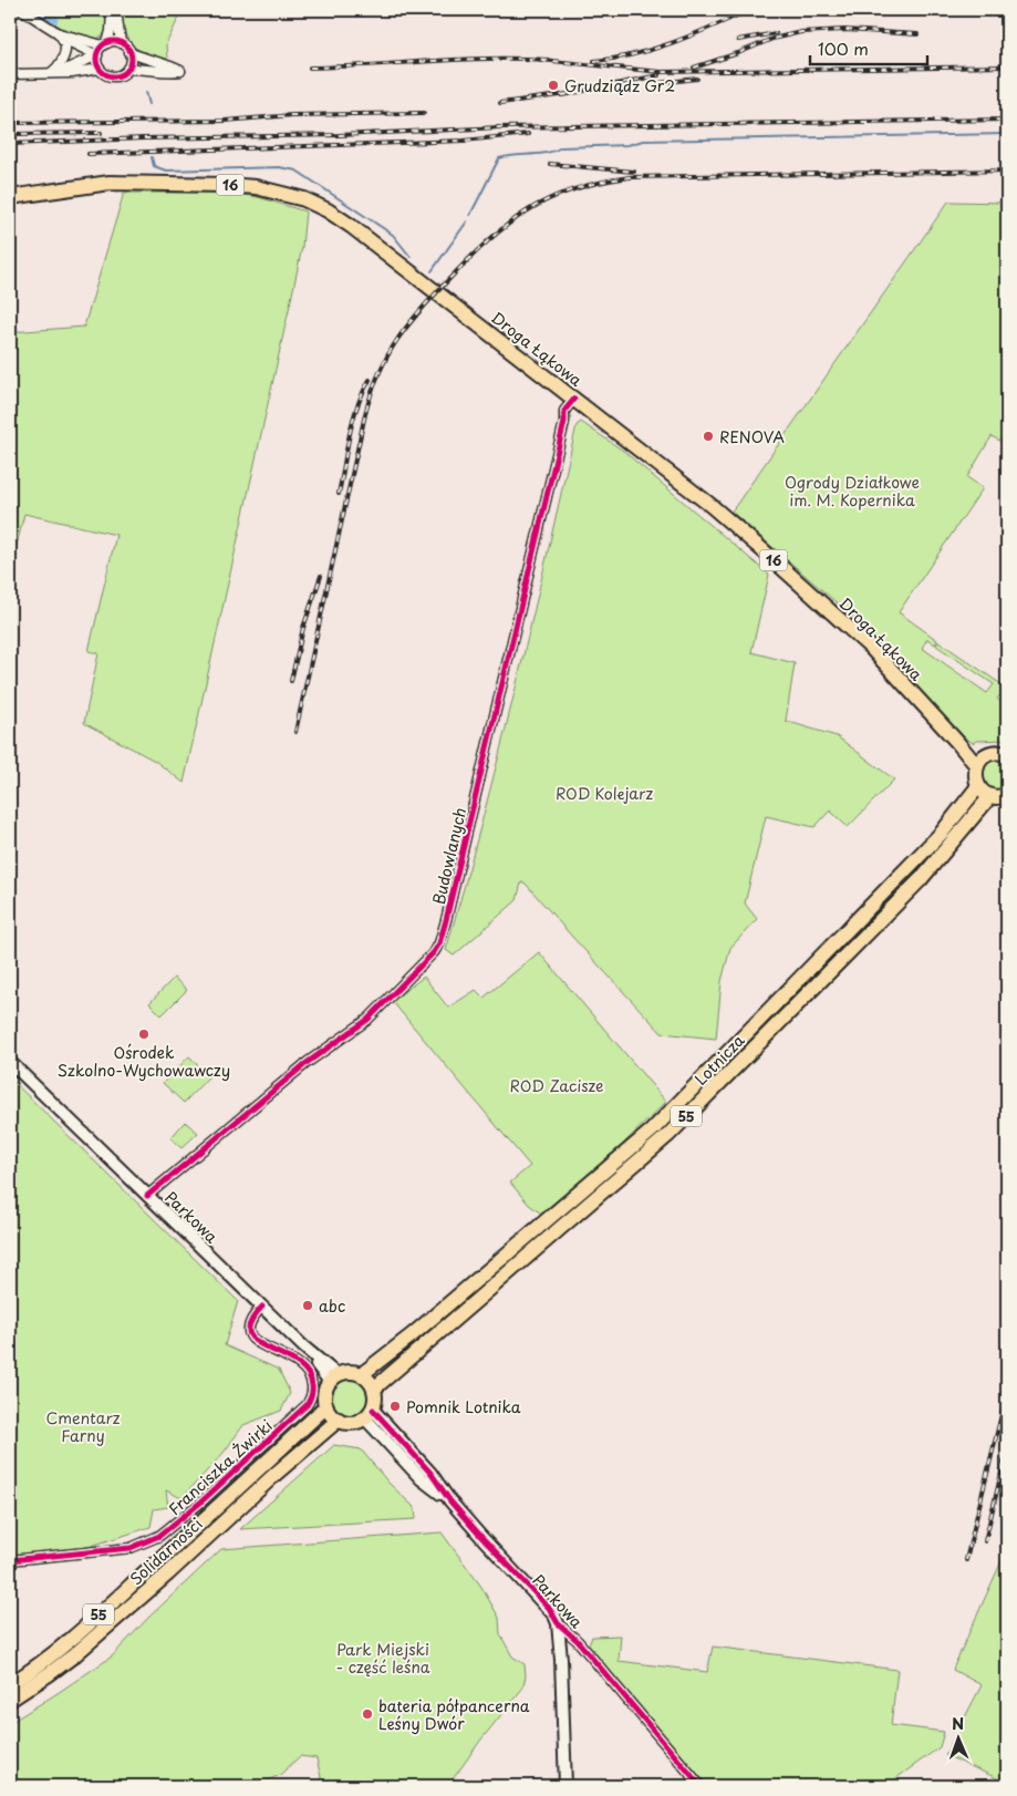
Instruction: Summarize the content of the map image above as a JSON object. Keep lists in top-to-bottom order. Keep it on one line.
{"streets":{"main road":["16","Droga Łąkowa","Lotnicza","55","Solidarności"],"street":["Budowlanych","Parkowa","Franciszka Żwirki"]},"crossings":[["Droga Łąkowa","Budowlanych"],["Budowlanych","Parkowa"],["Lotnicza","Parkowa"],["Lotnicza","Solidarności"],["Parkowa","Franciszka Żwirki"],["Parkowa","Solidarności"]],"parks":["Ogrody Działkowe im. M. Kopernika","ROD Kolejarz","ROD Zacisze","Cmentarz Farny","Park Miejski - część leśna"],"places":["Grudziądz Gr2","RENOVA","Ośrodek Szkolno-Wychowawczy","abc","Pomnik Lotnika","bateria półpancerna Leśny Dwór"],"scale_bar":"100 m","north":"top"}
